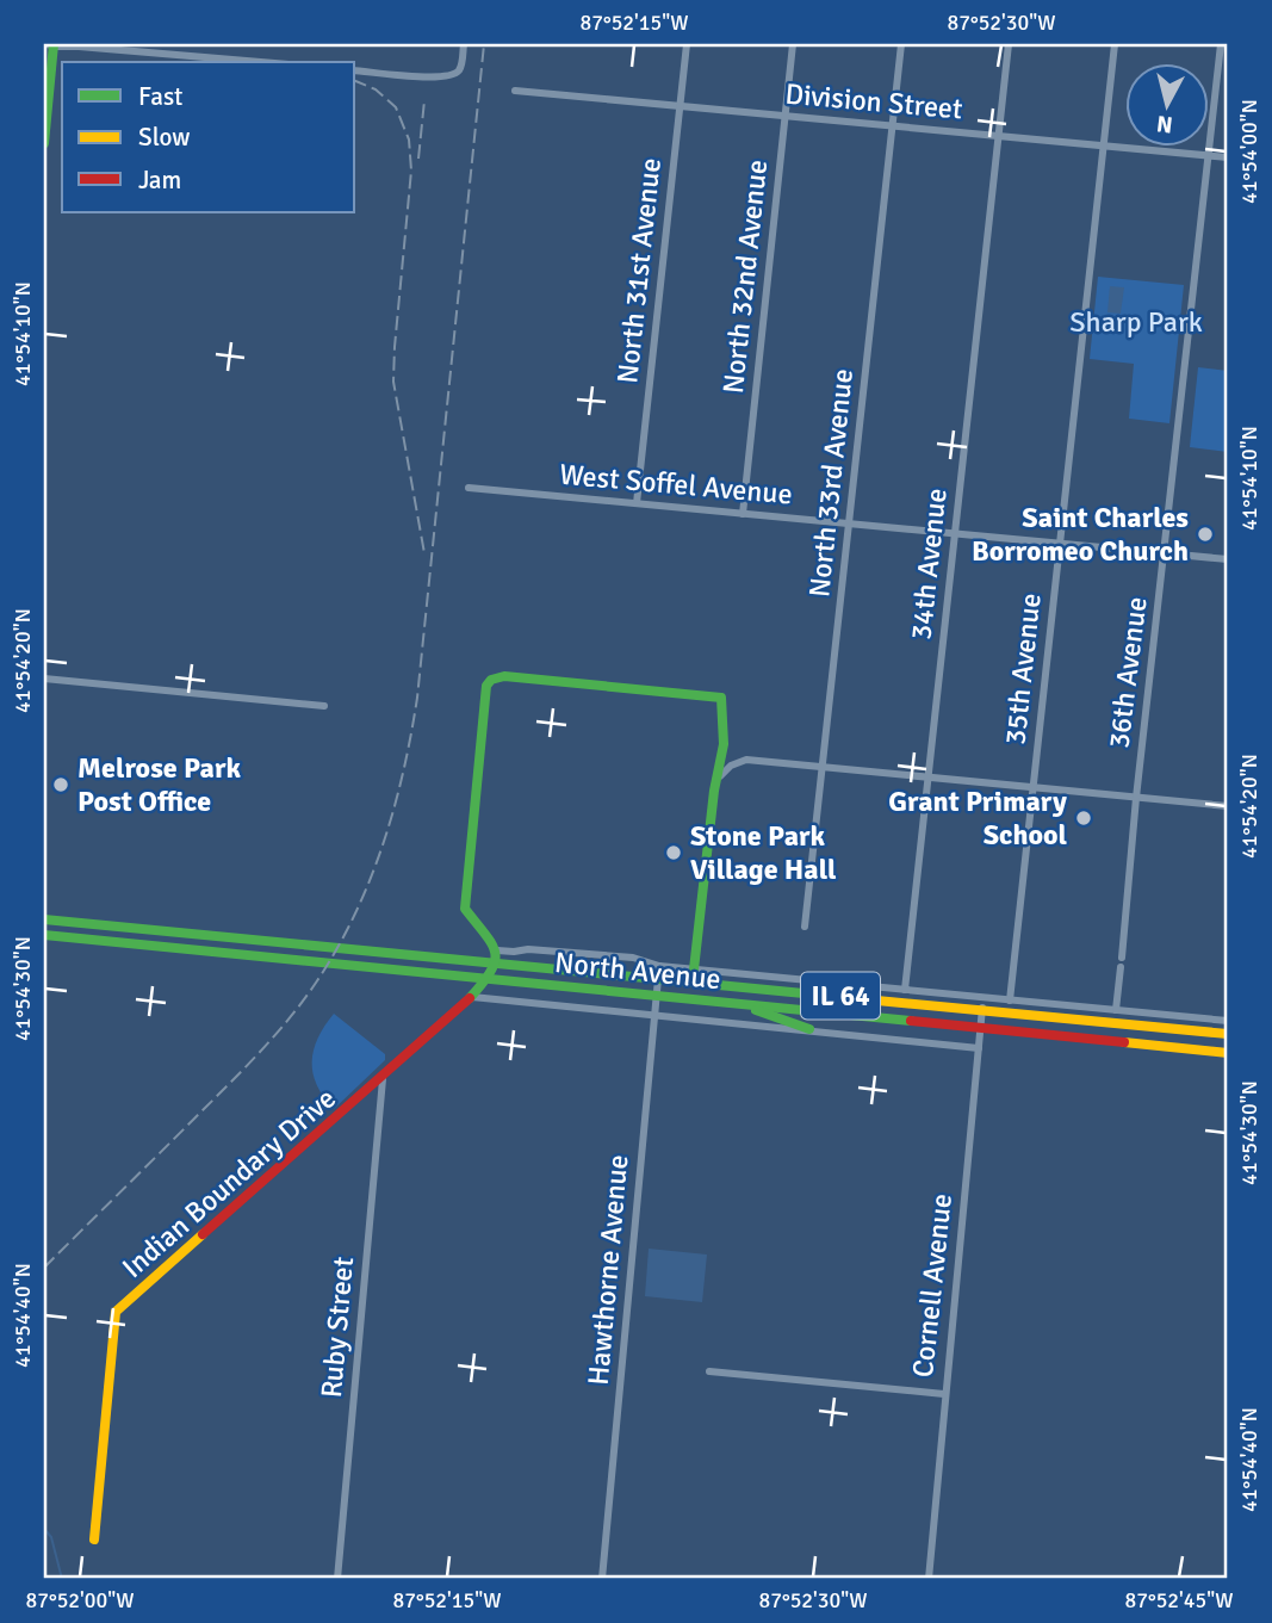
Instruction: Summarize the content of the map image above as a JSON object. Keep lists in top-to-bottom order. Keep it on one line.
{"streets":{"main road":["North Avenue","IL 64","Indian Boundary Drive"],"street":["Division Street","North 31st Avenue","North 32nd Avenue","North 33rd Avenue","West Soffel Avenue","34th Avenue","35th Avenue","36th Avenue","Hawthorne Avenue","Cornell Avenue","Ruby Street"]},"crossings":[["Division Street","North 31st Avenue"],["Division Street","North 32nd Avenue"],["Division Street","North 33rd Avenue"],["Division Street","34th Avenue"],["Division Street","35th Avenue"],["Division Street","36th Avenue"],["North 31st Avenue","West Soffel Avenue"],["North 32nd Avenue","West Soffel Avenue"],["North 33rd Avenue","West Soffel Avenue"],["West Soffel Avenue","34th Avenue"],["West Soffel Avenue","35th Avenue"],["West Soffel Avenue","36th Avenue"],["34th Avenue","North Avenue"],["35th Avenue","North Avenue"],["36th Avenue","North Avenue"],["North Avenue","Indian Boundary Drive"],["North Avenue","Hawthorne Avenue"],["North Avenue","Cornell Avenue"],["Indian Boundary Drive","Ruby Street"]],"parks":["Sharp Park"],"places":["Saint Charles Borromeo Church","Melrose Park Post Office","Grant Primary School","Stone Park Village Hall"],"legend":["Fast","Slow","Jam"],"north":"bottom","coordinates":["87°52'15\"W","87°52'30\"W","41°54'00\"N","41°54'10\"N","41°54'20\"N","41°54'30\"N","41°54'40\"N","87°52'00\"W","87°52'45\"W"]}
